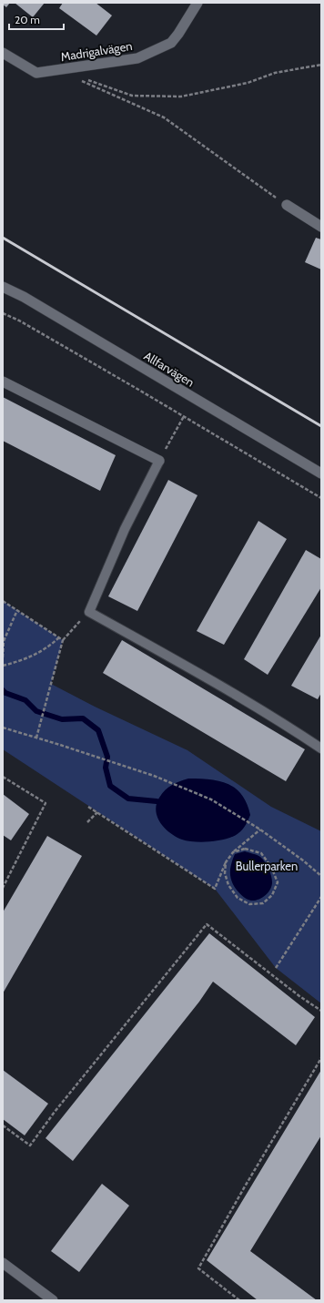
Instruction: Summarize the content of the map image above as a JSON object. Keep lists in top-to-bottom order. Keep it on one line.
{"streets":{"street":["Madrigalvägen","Allfarvägen"]},"parks":["Bullerparken"],"scale_bar":"20 m"}
